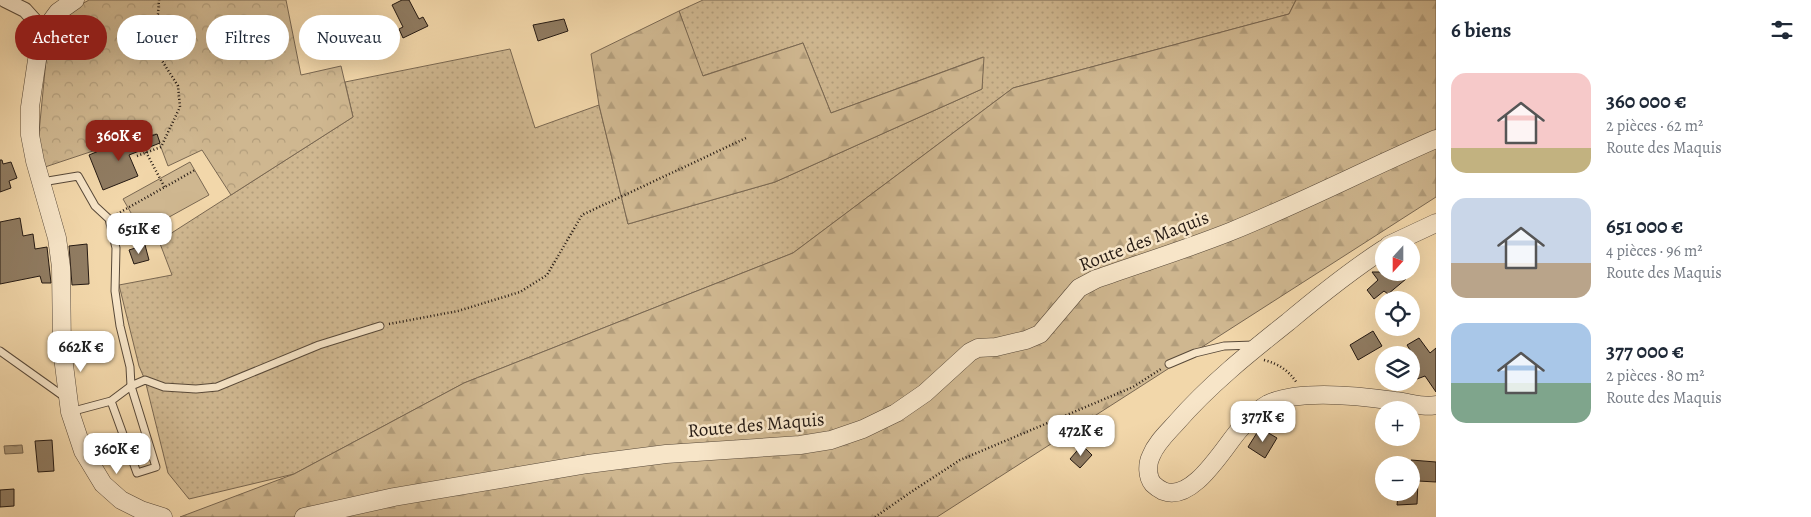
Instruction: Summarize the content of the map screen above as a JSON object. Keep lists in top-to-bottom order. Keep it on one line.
{"streets":{"street":["Route des Maquis"]},"north":"bottom","page":{"heading":"6 biens","chip":["Acheter","Louer","Filtres","Nouveau"],"list":[{"name":"360 000 €","note":"2 pièces · 62 m² · Route des Maquis"},{"name":"651 000 €","note":"4 pièces · 96 m² · Route des Maquis"},{"name":"377 000 €","note":"2 pièces · 80 m² · Route des Maquis"}],"price":["360K €","651K €","662K €","377K €","472K €","360K €"],"map_buttons":["+","−"]}}
